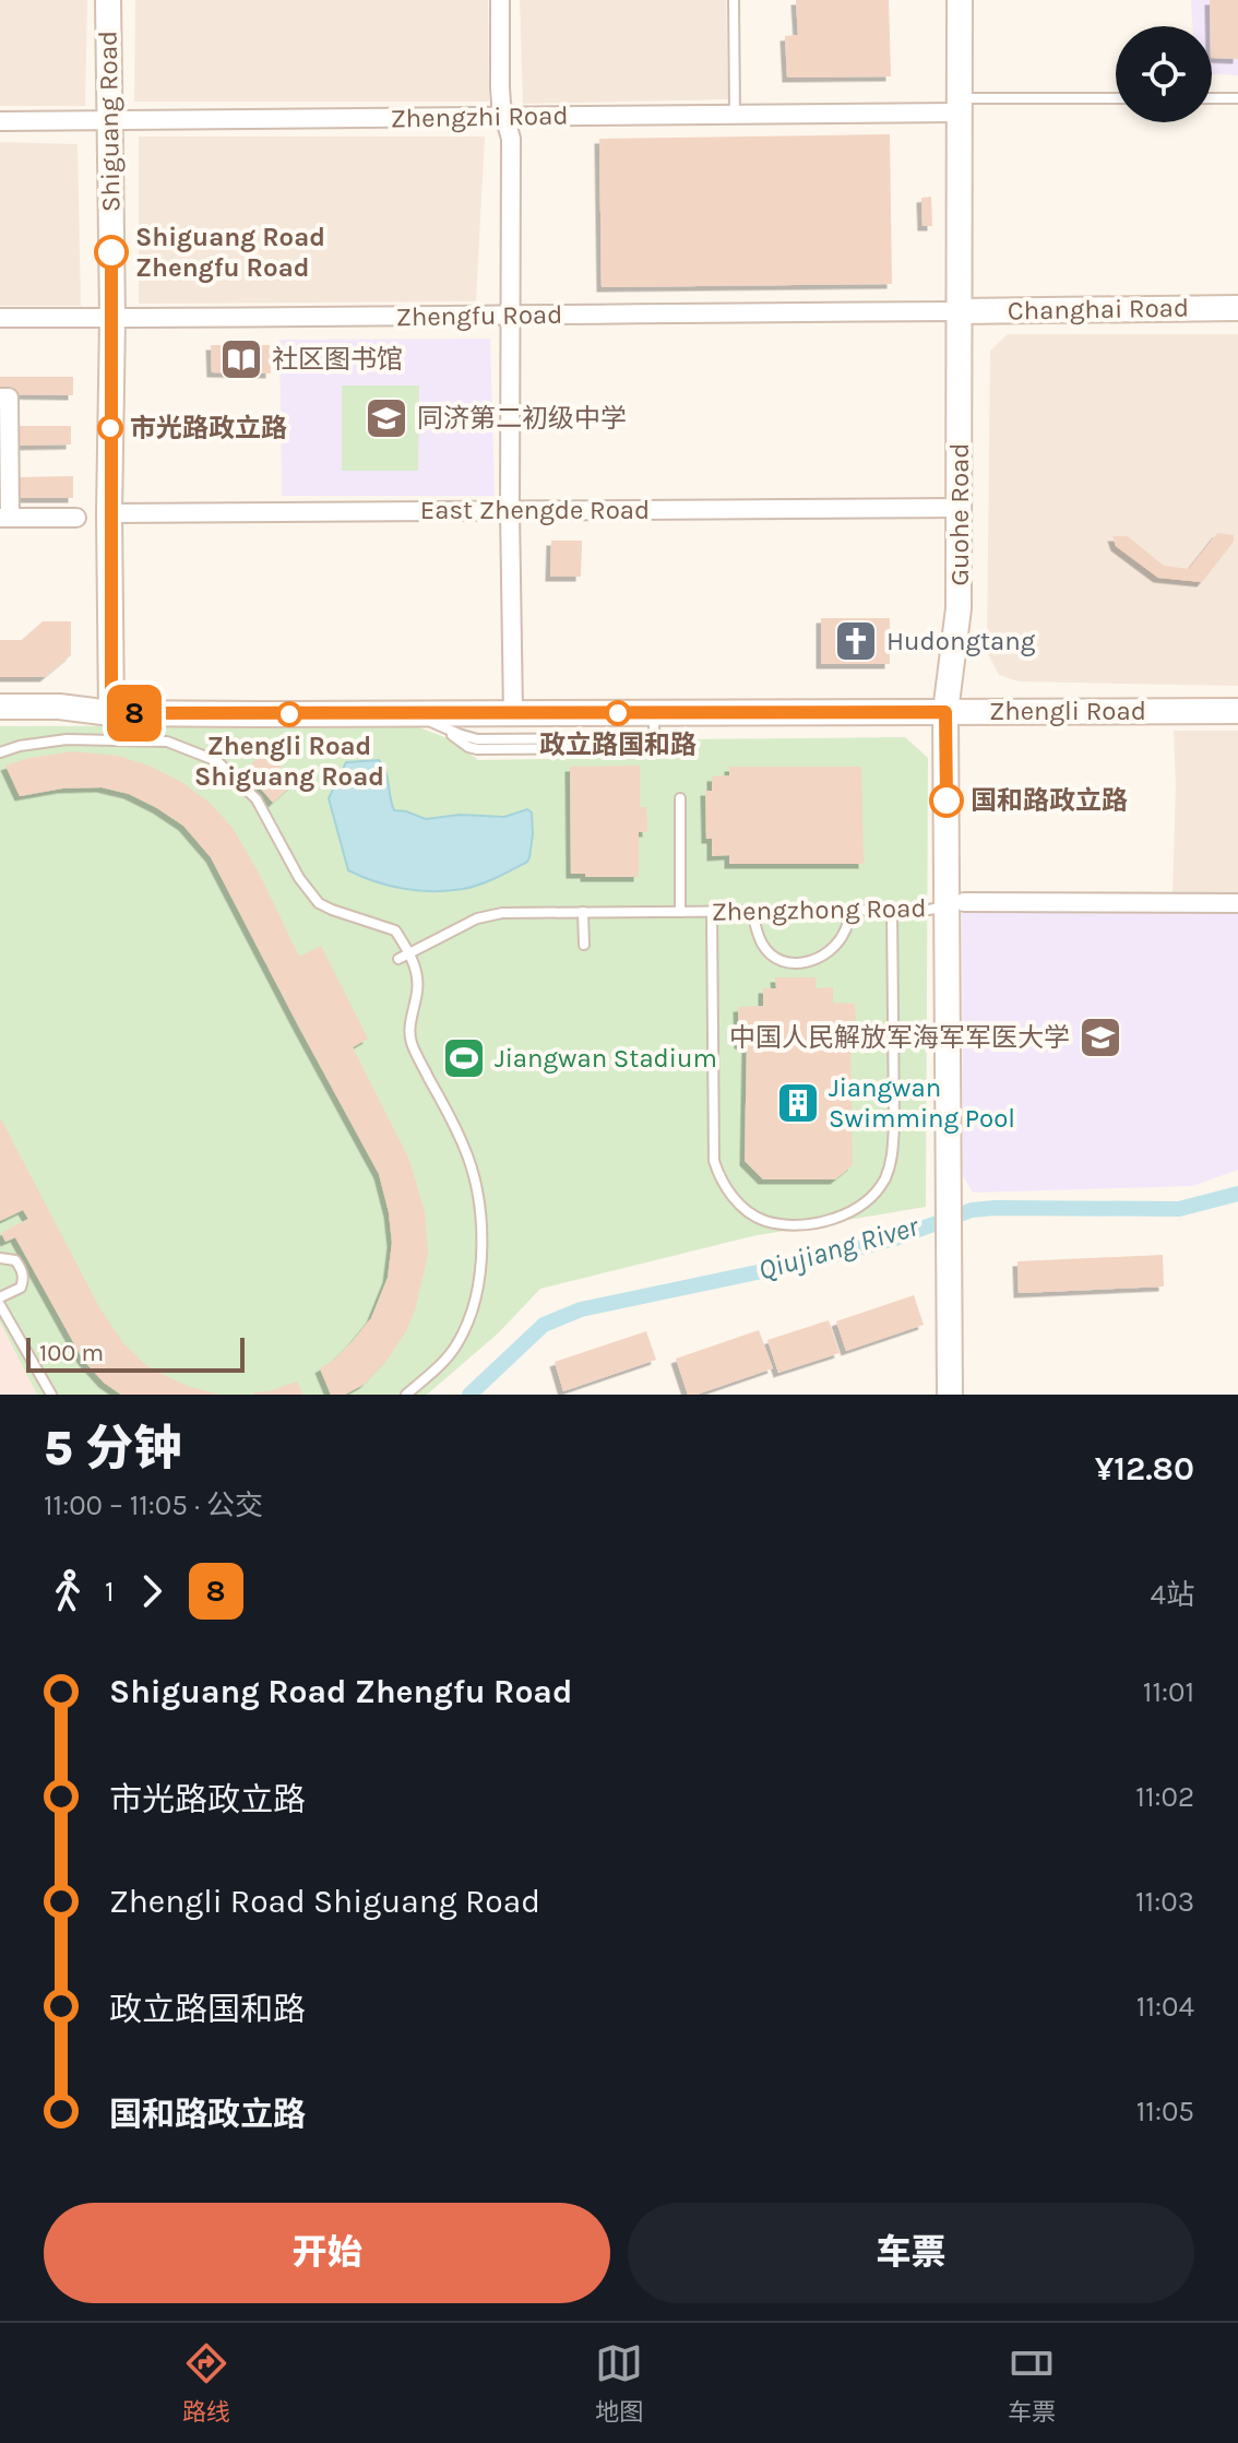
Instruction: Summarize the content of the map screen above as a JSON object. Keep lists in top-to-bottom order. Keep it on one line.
{"streets":{"street":["Zhengzhi Road","Shiguang Road","Changhai Road","Zhengfu Road","East Zhengde Road","Guohe Road","Zhengli Road","Zhengzhong Road"]},"crossings":[["Zhengzhi Road","Shiguang Road"],["Zhengzhi Road","Guohe Road"],["Shiguang Road","Zhengfu Road"],["Shiguang Road","East Zhengde Road"],["Shiguang Road","Zhengli Road"],["Changhai Road","Zhengfu Road"],["Changhai Road","Guohe Road"],["Zhengfu Road","Guohe Road"],["East Zhengde Road","Guohe Road"],["Guohe Road","Zhengli Road"],["Guohe Road","Zhengzhong Road"]],"water":["Qiujiang River"],"places":{"other":["Shiguang Road Zhengfu Road","市光路政立路","政立路国和路","Zhengli Road Shiguang Road","国和路政立路"],"library":["社区图书馆"],"school or university":["同济第二初级中学","中国人民解放军海军军医大学"],"church":["Hudongtang"],"sports":["Jiangwan Stadium"],"building":["Jiangwan Swimming Pool"]},"lines":["bus line 8"],"scale_bar":"100 m","page":{"on_map":"8","scale":"100 m","heading":["5 分钟","11:00 – 11:05 · 公交","¥12.80"],"legs":["1","8","4站"],"list":[{"name":"Shiguang Road Zhengfu Road","value":"11:01"},{"name":"市光路政立路","value":"11:02"},{"name":"Zhengli Road Shiguang Road","value":"11:03"},{"name":"政立路国和路","value":"11:04"},{"name":"国和路政立路","value":"11:05"}],"buttons":["开始","车票"],"tabs":["路线","地图","车票"]}}
